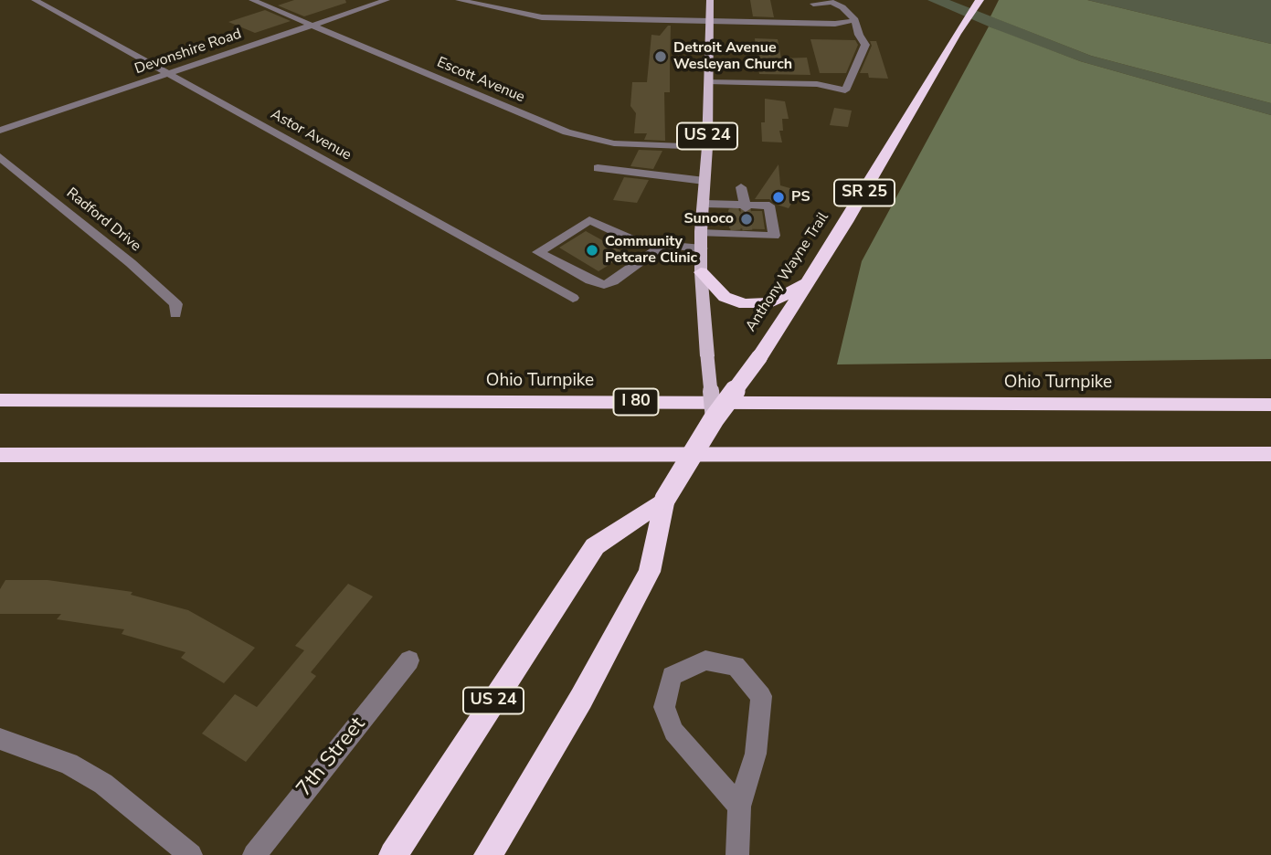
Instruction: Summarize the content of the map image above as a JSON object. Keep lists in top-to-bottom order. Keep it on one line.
{"streets":{"highway":["US 24","SR 25","Anthony Wayne Trail","Ohio Turnpike","I 80"],"street":["Devonshire Road","Escott Avenue","Astor Avenue","Radford Drive","7th Street"]},"crossings":[["Devonshire Road","Escott Avenue"],["Devonshire Road","Astor Avenue"],["Escott Avenue","US 24"],["US 24","Anthony Wayne Trail"]],"places":["Detroit Avenue Wesleyan Church","PS","Sunoco","Community Petcare Clinic"]}
